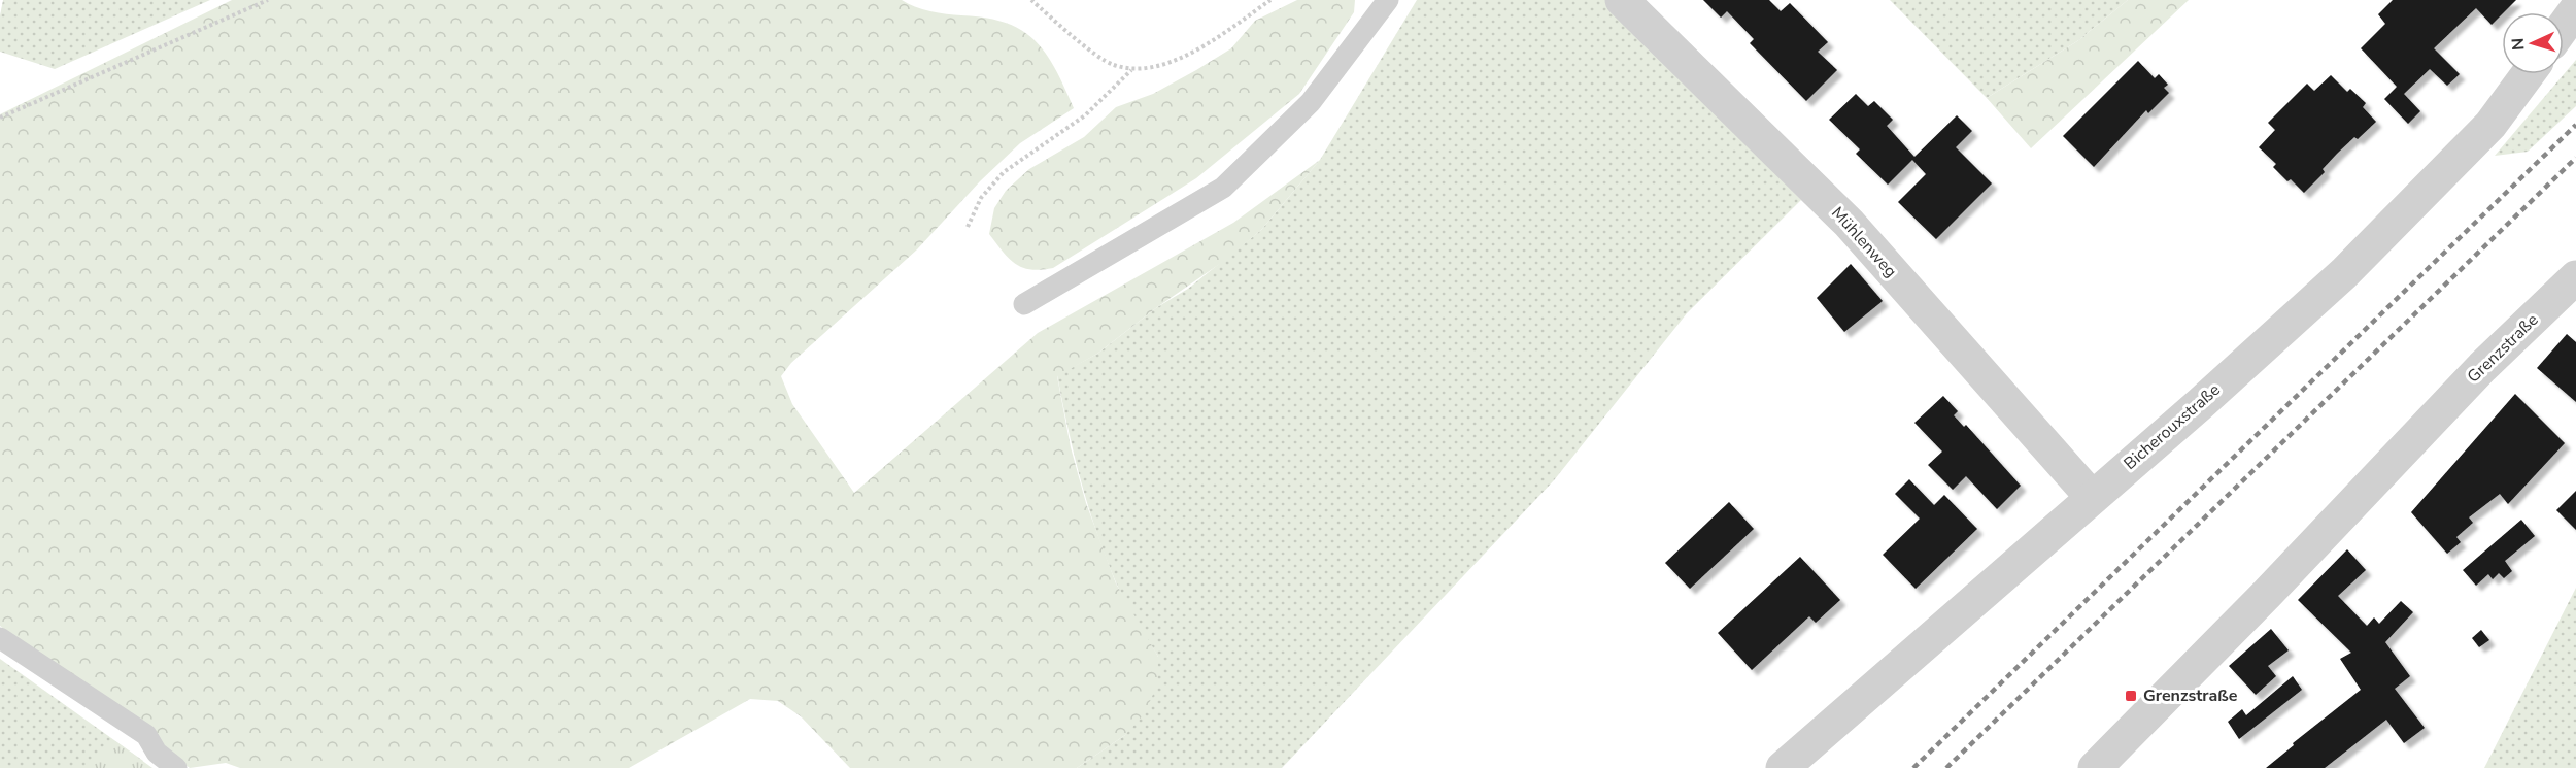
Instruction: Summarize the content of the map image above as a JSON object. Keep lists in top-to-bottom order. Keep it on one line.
{"streets":{"street":["Mühlenweg","Grenzstraße","Bicherouxstraße"]},"crossings":[["Mühlenweg","Bicherouxstraße"]],"places":{"transit":["Grenzstraße"]},"north":"left"}
